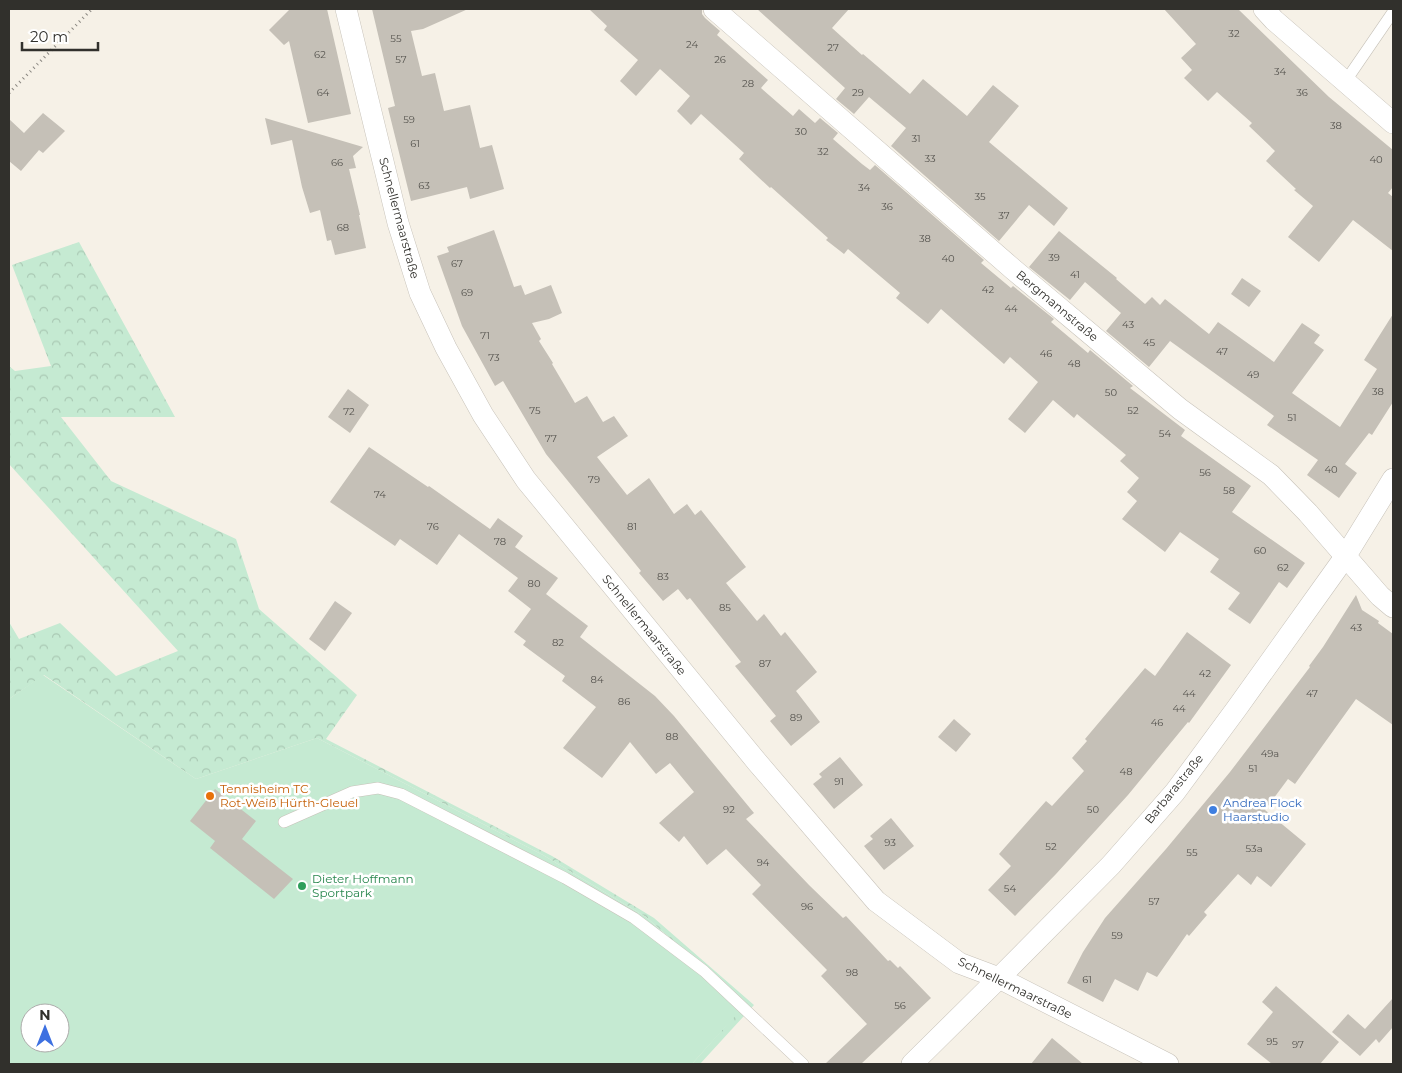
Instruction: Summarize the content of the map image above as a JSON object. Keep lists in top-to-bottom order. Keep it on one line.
{"streets":{"street":["Schnellermaarstraße","Bergmannstraße","Barbarastraße"]},"crossings":[["Schnellermaarstraße","Barbarastraße"],["Bergmannstraße","Barbarastraße"]],"places":["Tennisheim TC Rot-Weiß Hürth-Gleuel","Andrea Flock Haarstudio","Dieter Hoffmann Sportpark"],"house_numbers":["32","55","24","27","62","57","26","34","28","64","29","36","59","38","30","31","61","32","33","40","66","63","34","35","36","37","68","38","39","40","67","41","42","69","44","43","71","45","47","46","73","48","49","38","50","75","52","72","51","54","77","40","56","79","58","74","76","81","78","60","62","83","80","85","43","82","87","42","84","44","47","86","44","89","46","88","49a","51","48","91","92","50","93","52","53a","55","94","54","57","96","59","98","61","56","95","97"],"scale_bar":"20 m","north":"top"}
